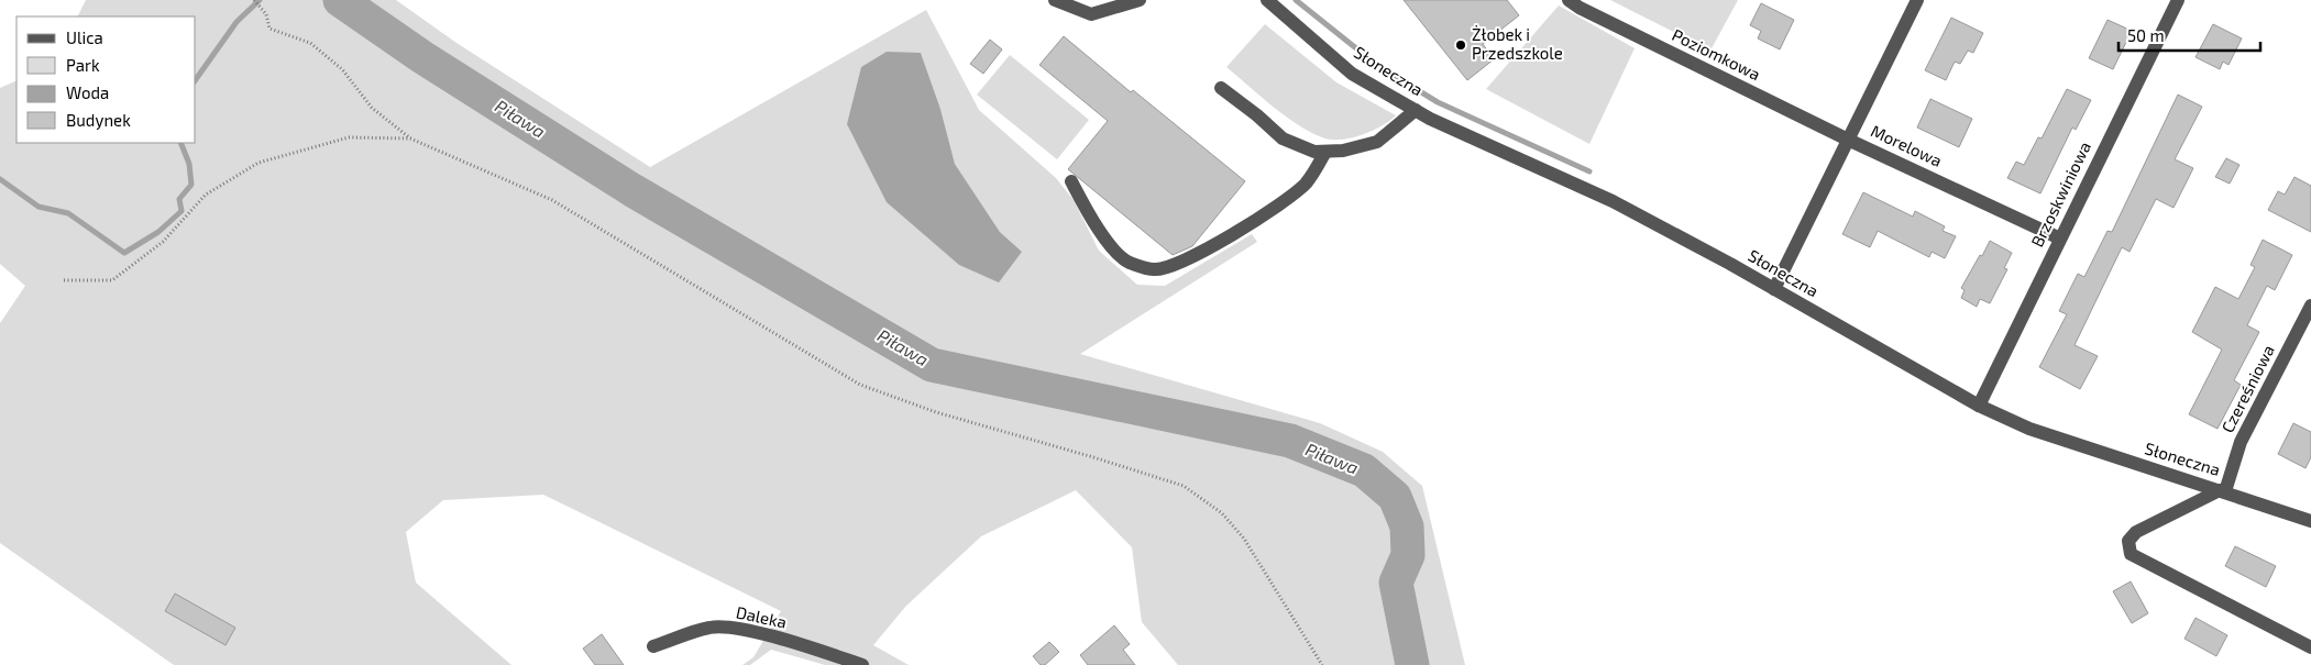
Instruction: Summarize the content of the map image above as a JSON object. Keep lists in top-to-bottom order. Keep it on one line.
{"streets":{"street":["Poziomkowa","Słoneczna","Morelowa","Brzoskwiniowa","Czereśniowa","Daleka"]},"crossings":[["Poziomkowa","Morelowa"],["Słoneczna","Brzoskwiniowa"],["Słoneczna","Czereśniowa"],["Morelowa","Brzoskwiniowa"]],"water":["Piława"],"places":["Żłobek i Przedszkole"],"legend":["Ulica","Park","Woda","Budynek"],"scale_bar":"50 m"}
